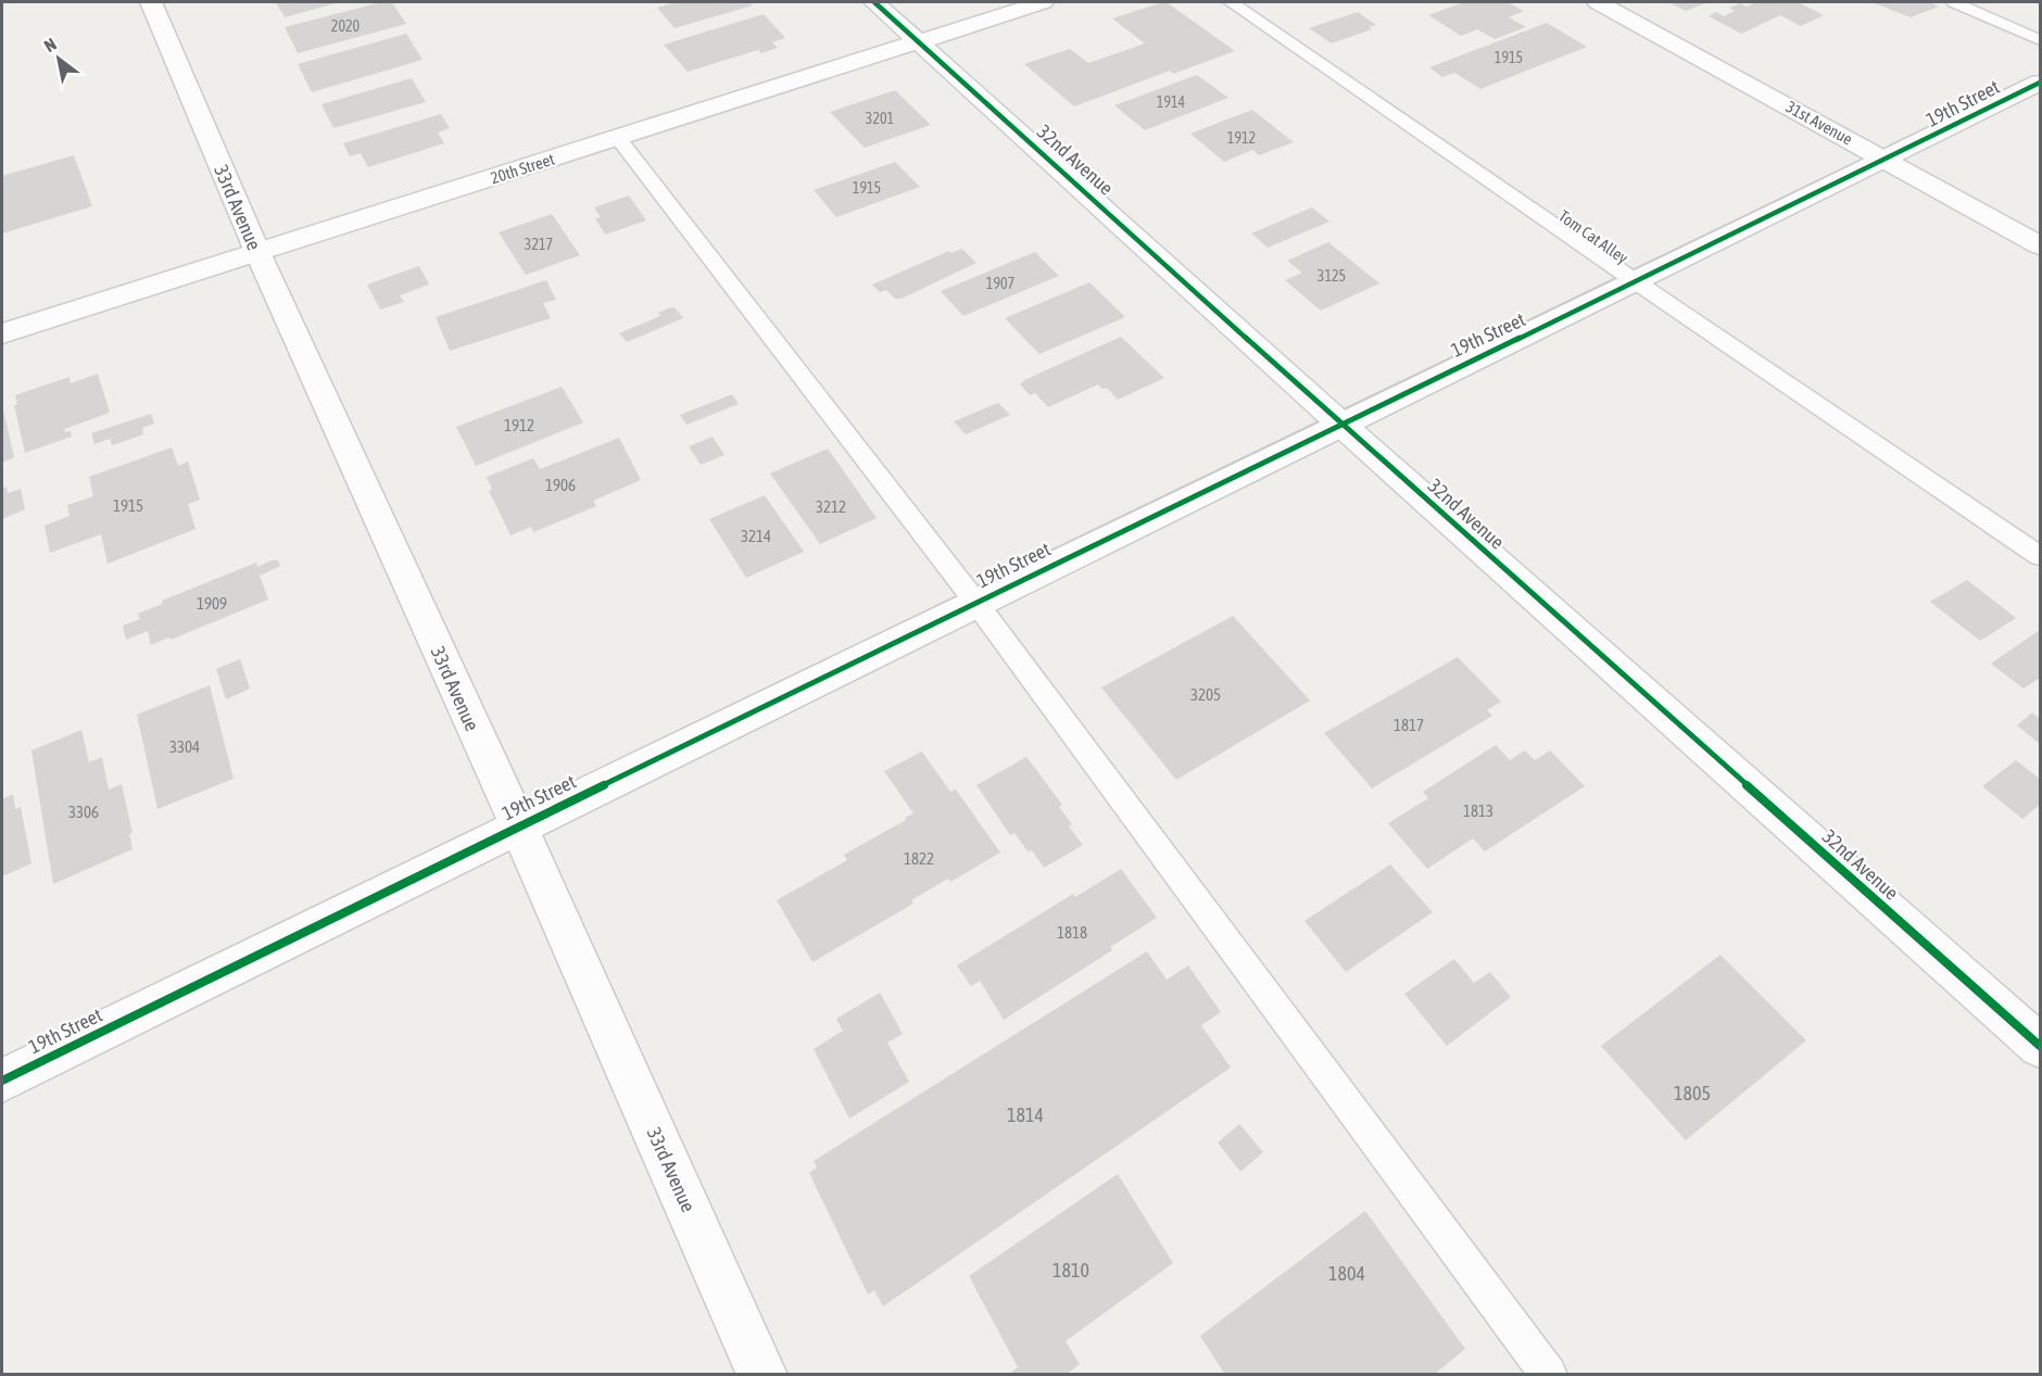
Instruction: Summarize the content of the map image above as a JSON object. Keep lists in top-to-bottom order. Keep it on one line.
{"streets":{"street":["19th Street","31st Avenue","32nd Avenue","20th Street","33rd Avenue"],"lane":["Tom Cat Alley"]},"crossings":[["19th Street","31st Avenue"],["19th Street","32nd Avenue"],["19th Street","33rd Avenue"],["19th Street","Tom Cat Alley"],["32nd Avenue","20th Street"],["20th Street","33rd Avenue"]],"house_numbers":["2020","1915","1914","3201","1912","1915","3217","3125","1907","1912","1906","1915","3212","3214","1909","3205","1817","3304","1813","3306","1822","1818","1805","1814","1810","1804"],"north":"top left"}
